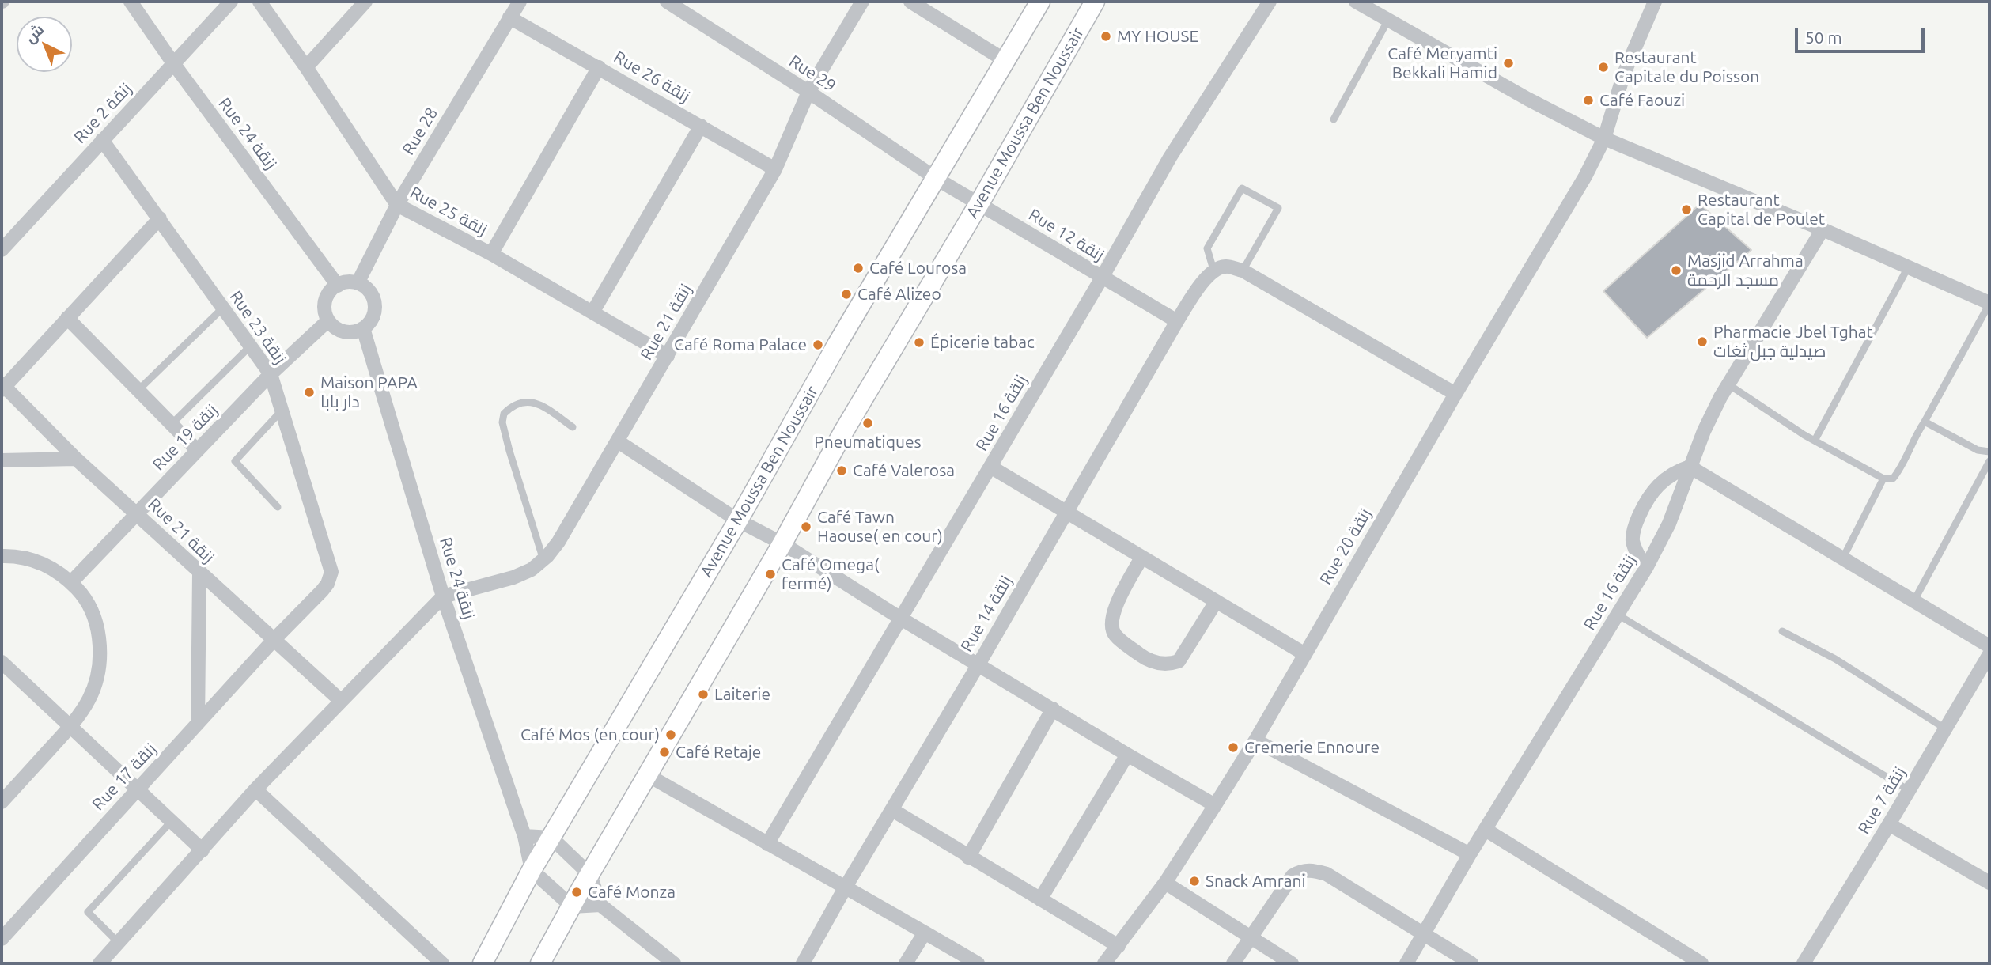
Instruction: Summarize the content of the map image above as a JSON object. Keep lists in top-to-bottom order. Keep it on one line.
{"streets":{"street":["Rue 29","Rue 26 زنقة","Rue 2 زنقة","Avenue Moussa Ben Noussair","Rue 28","Rue 24 زنقة","Rue 25 زنقة","Rue 12 زنقة","Rue 21 زنقة","Rue 23 زنقة","Rue 16 زنقة","Rue 19 زنقة","Rue 20 زنقة","Rue 14 زنقة","Rue 17 زنقة","Rue 7 زنقة"]},"crossings":[["Rue 29","Avenue Moussa Ben Noussair"],["Rue 29","Rue 12 زنقة"],["Rue 29","Rue 21 زنقة"],["Rue 26 زنقة","Rue 28"],["Rue 26 زنقة","Rue 21 زنقة"],["Rue 2 زنقة","Rue 24 زنقة"],["Rue 2 زنقة","Rue 23 زنقة"],["Avenue Moussa Ben Noussair","Rue 24 زنقة"],["Avenue Moussa Ben Noussair","Rue 12 زنقة"],["Rue 28","Rue 24 زنقة"],["Rue 28","Rue 25 زنقة"],["Rue 28","Rue 19 زنقة"],["Rue 24 زنقة","Rue 21 زنقة"],["Rue 24 زنقة","Rue 19 زنقة"],["Rue 25 زنقة","Rue 21 زنقة"],["Rue 12 زنقة","Rue 16 زنقة"],["Rue 12 زنقة","Rue 14 زنقة"],["Rue 21 زنقة","Rue 23 زنقة"],["Rue 21 زنقة","Rue 19 زنقة"],["Rue 21 زنقة","Rue 17 زنقة"],["Rue 23 زنقة","Rue 19 زنقة"],["Rue 23 زنقة","Rue 17 زنقة"]],"places":["MY HOUSE","Café Meryamti Bekkali Hamid","Restaurant Capitale du Poisson","Café Faouzi","Restaurant Capital de Poulet","Café Lourosa","Masjid Arrahma مسجد الرحمة","Café Alizeo","Pharmacie Jbel Tghat صيدلية جبل ثغات","Épicerie tabac","Café Roma Palace","Maison PAPA دار بابا","Pneumatiques","Café Valerosa","Café Tawn Haouse( en cour)","Café Omega( fermé)","Laiterie","Café Mos (en cour)","Cremerie Ennoure","Café Retaje","Snack Amrani","Café Monza"],"scale_bar":"50 m","north":"top left"}
